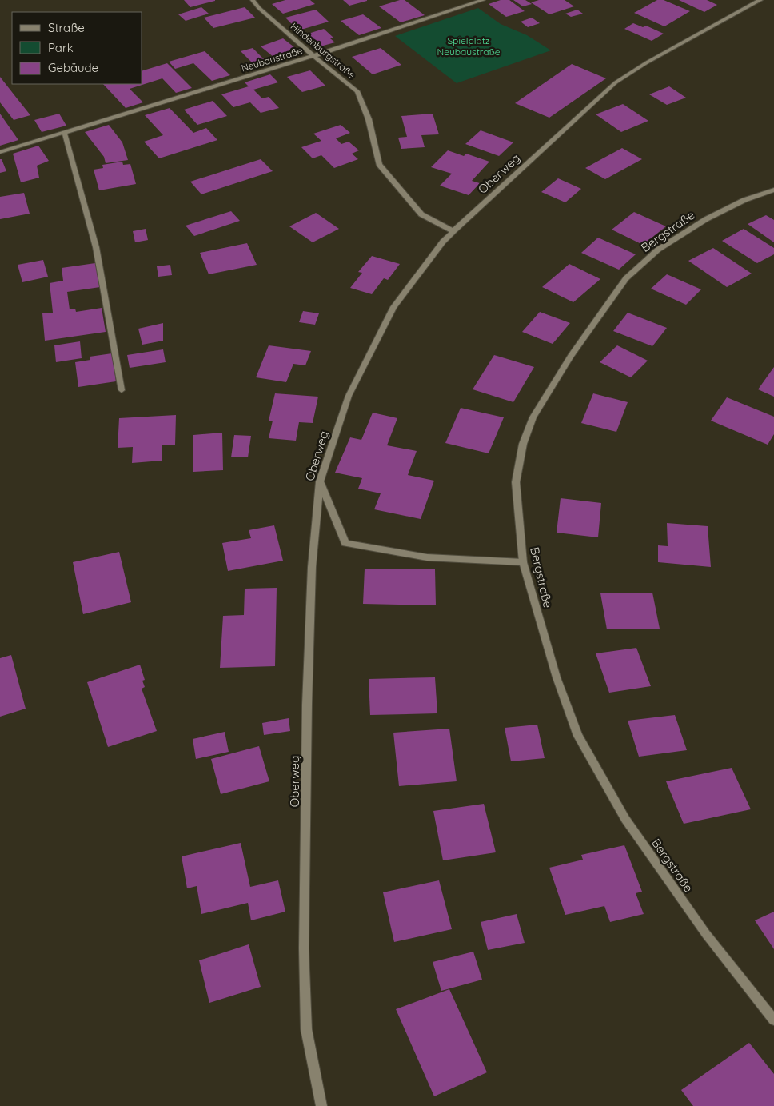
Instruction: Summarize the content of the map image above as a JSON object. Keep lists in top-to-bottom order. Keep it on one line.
{"streets":{"street":["Hindenburgstraße","Neubaustraße","Oberweg","Bergstraße"]},"crossings":[["Hindenburgstraße","Neubaustraße"],["Hindenburgstraße","Oberweg"]],"parks":["Spielplatz Neubaustraße"],"legend":["Straße","Park","Gebäude"]}
